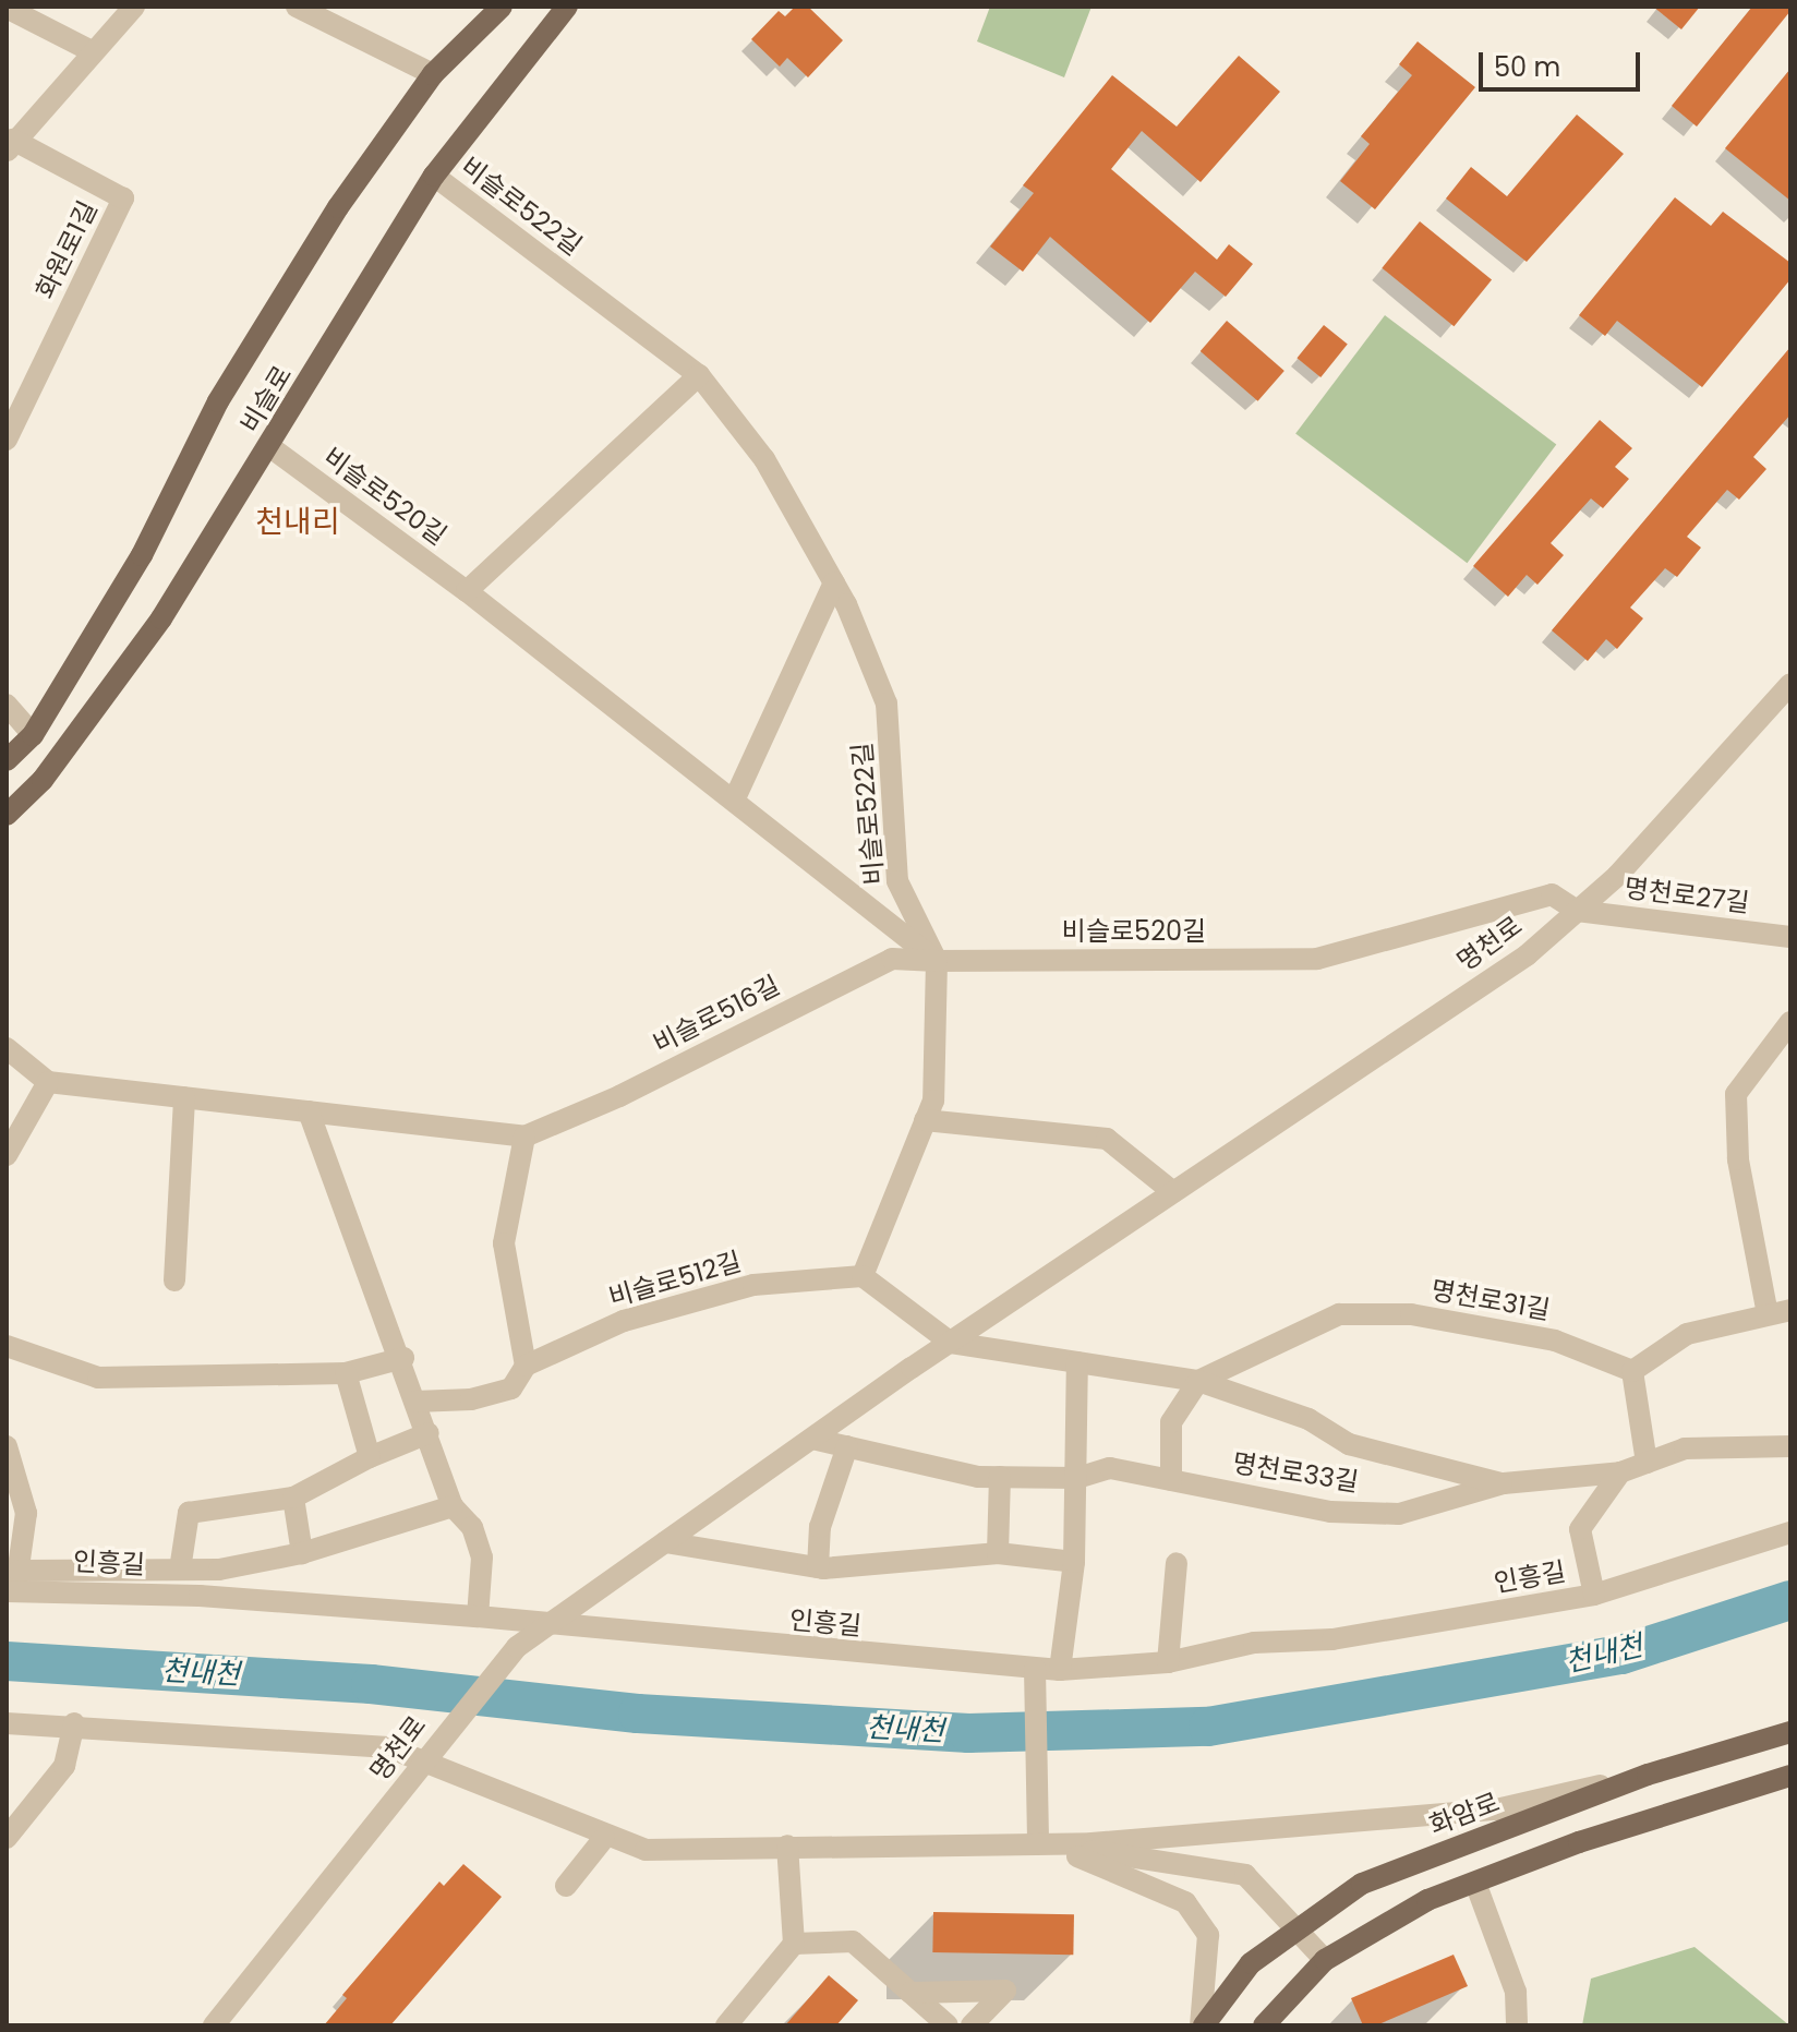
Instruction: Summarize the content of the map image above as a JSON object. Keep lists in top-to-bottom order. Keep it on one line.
{"streets":{"main road":["비슬로","화암로"],"street":["비슬로522길","화원로1길","비슬로520길","명천로27길","명천로","비슬로516길","비슬로512길","명천로31길","명천로33길","인흥길"]},"crossings":[["비슬로522길","비슬로"],["비슬로522길","비슬로520길"],["비슬로522길","비슬로516길"],["비슬로522길","비슬로512길"],["비슬로","비슬로520길"],["비슬로520길","명천로27길"],["비슬로520길","명천로"],["비슬로520길","비슬로516길"],["명천로27길","명천로"],["명천로","명천로33길"],["명천로","인흥길"],["명천로31길","명천로33길"]],"districts":["천내리"],"water":["천내천"],"scale_bar":"50 m"}
